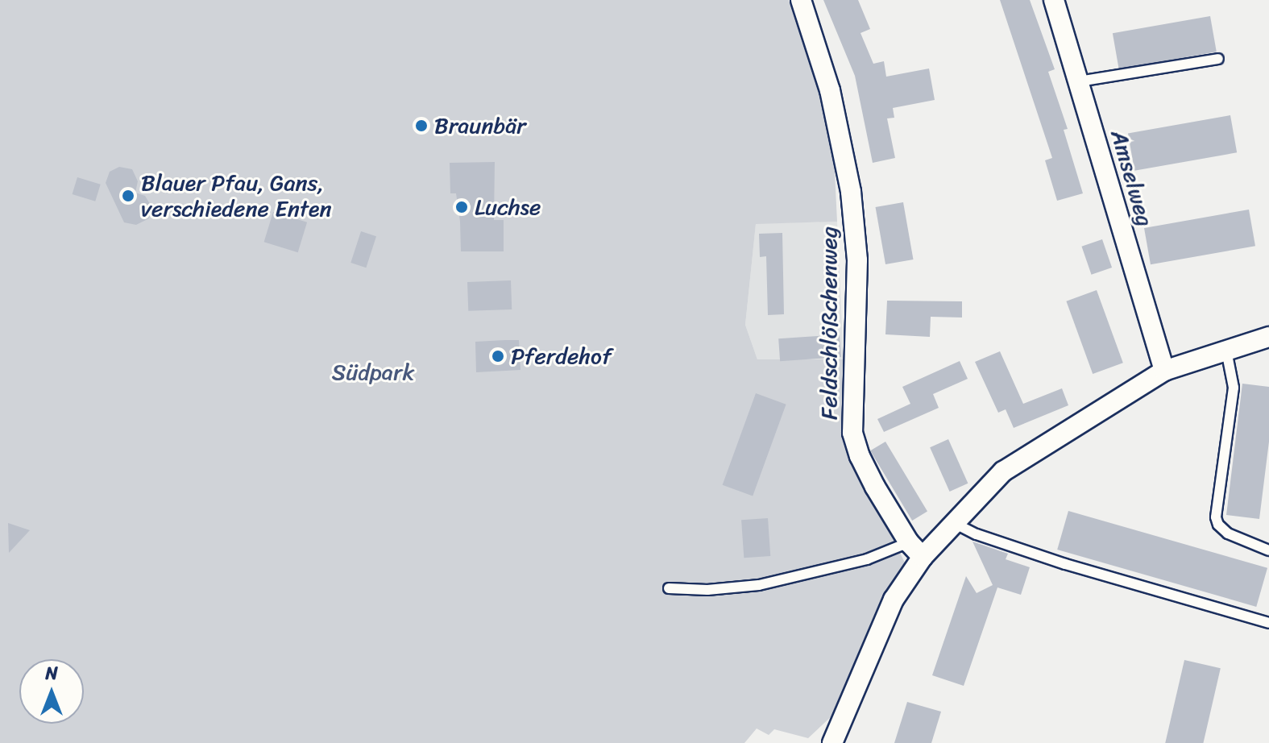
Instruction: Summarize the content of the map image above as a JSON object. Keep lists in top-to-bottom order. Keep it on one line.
{"streets":{"street":["Amselweg","Feldschlößchenweg"]},"parks":["Südpark"],"places":["Braunbär","Blauer Pfau, Gans, verschiedene Enten","Luchse","Pferdehof"],"north":"top"}
